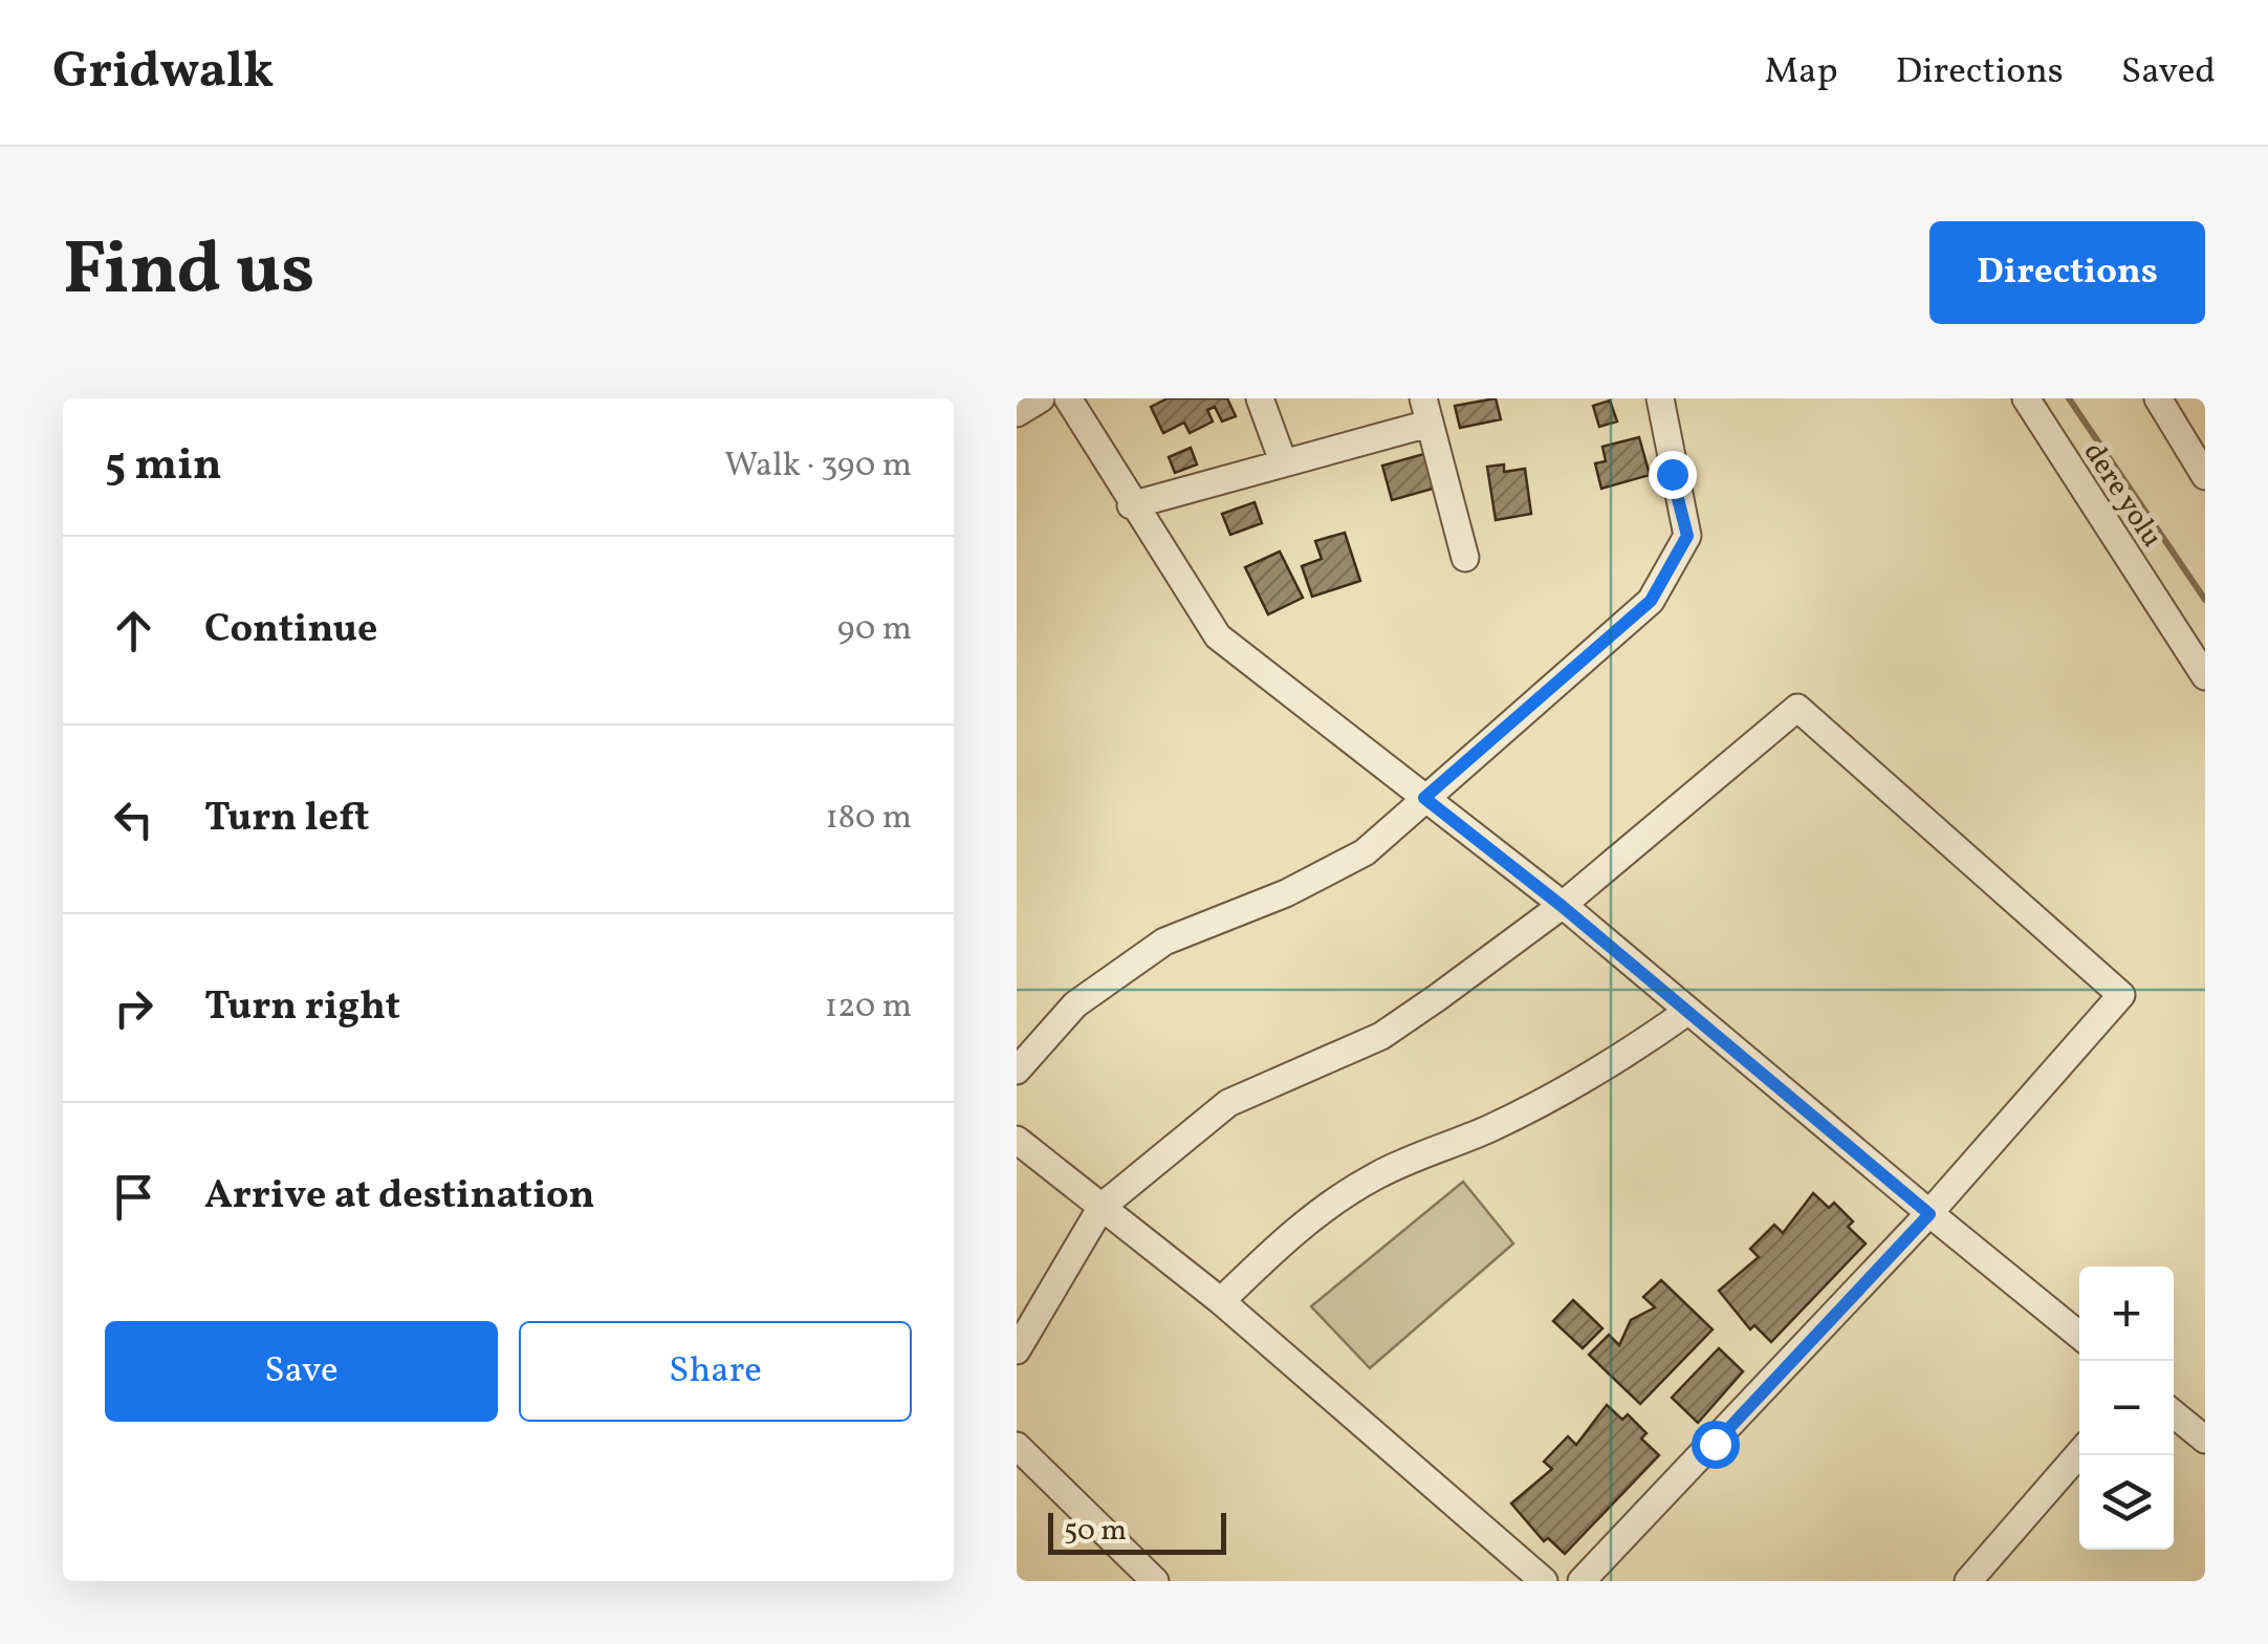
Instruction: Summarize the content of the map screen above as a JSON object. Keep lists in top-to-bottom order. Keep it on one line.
{"streets":{"street":["dere yolu"]},"scale_bar":"50 m","page":{"header":"Gridwalk","nav":["Map","Directions","Saved"],"title":"Find us","buttons":["Directions",["Save","Share"]],"heading":["5 min","Walk · 390 m"],"list":[["Continue","90 m"],["Turn left","180 m"],["Turn right","120 m"],"Arrive at destination"],"map_buttons":["+","−"],"scale":"50 m"}}
